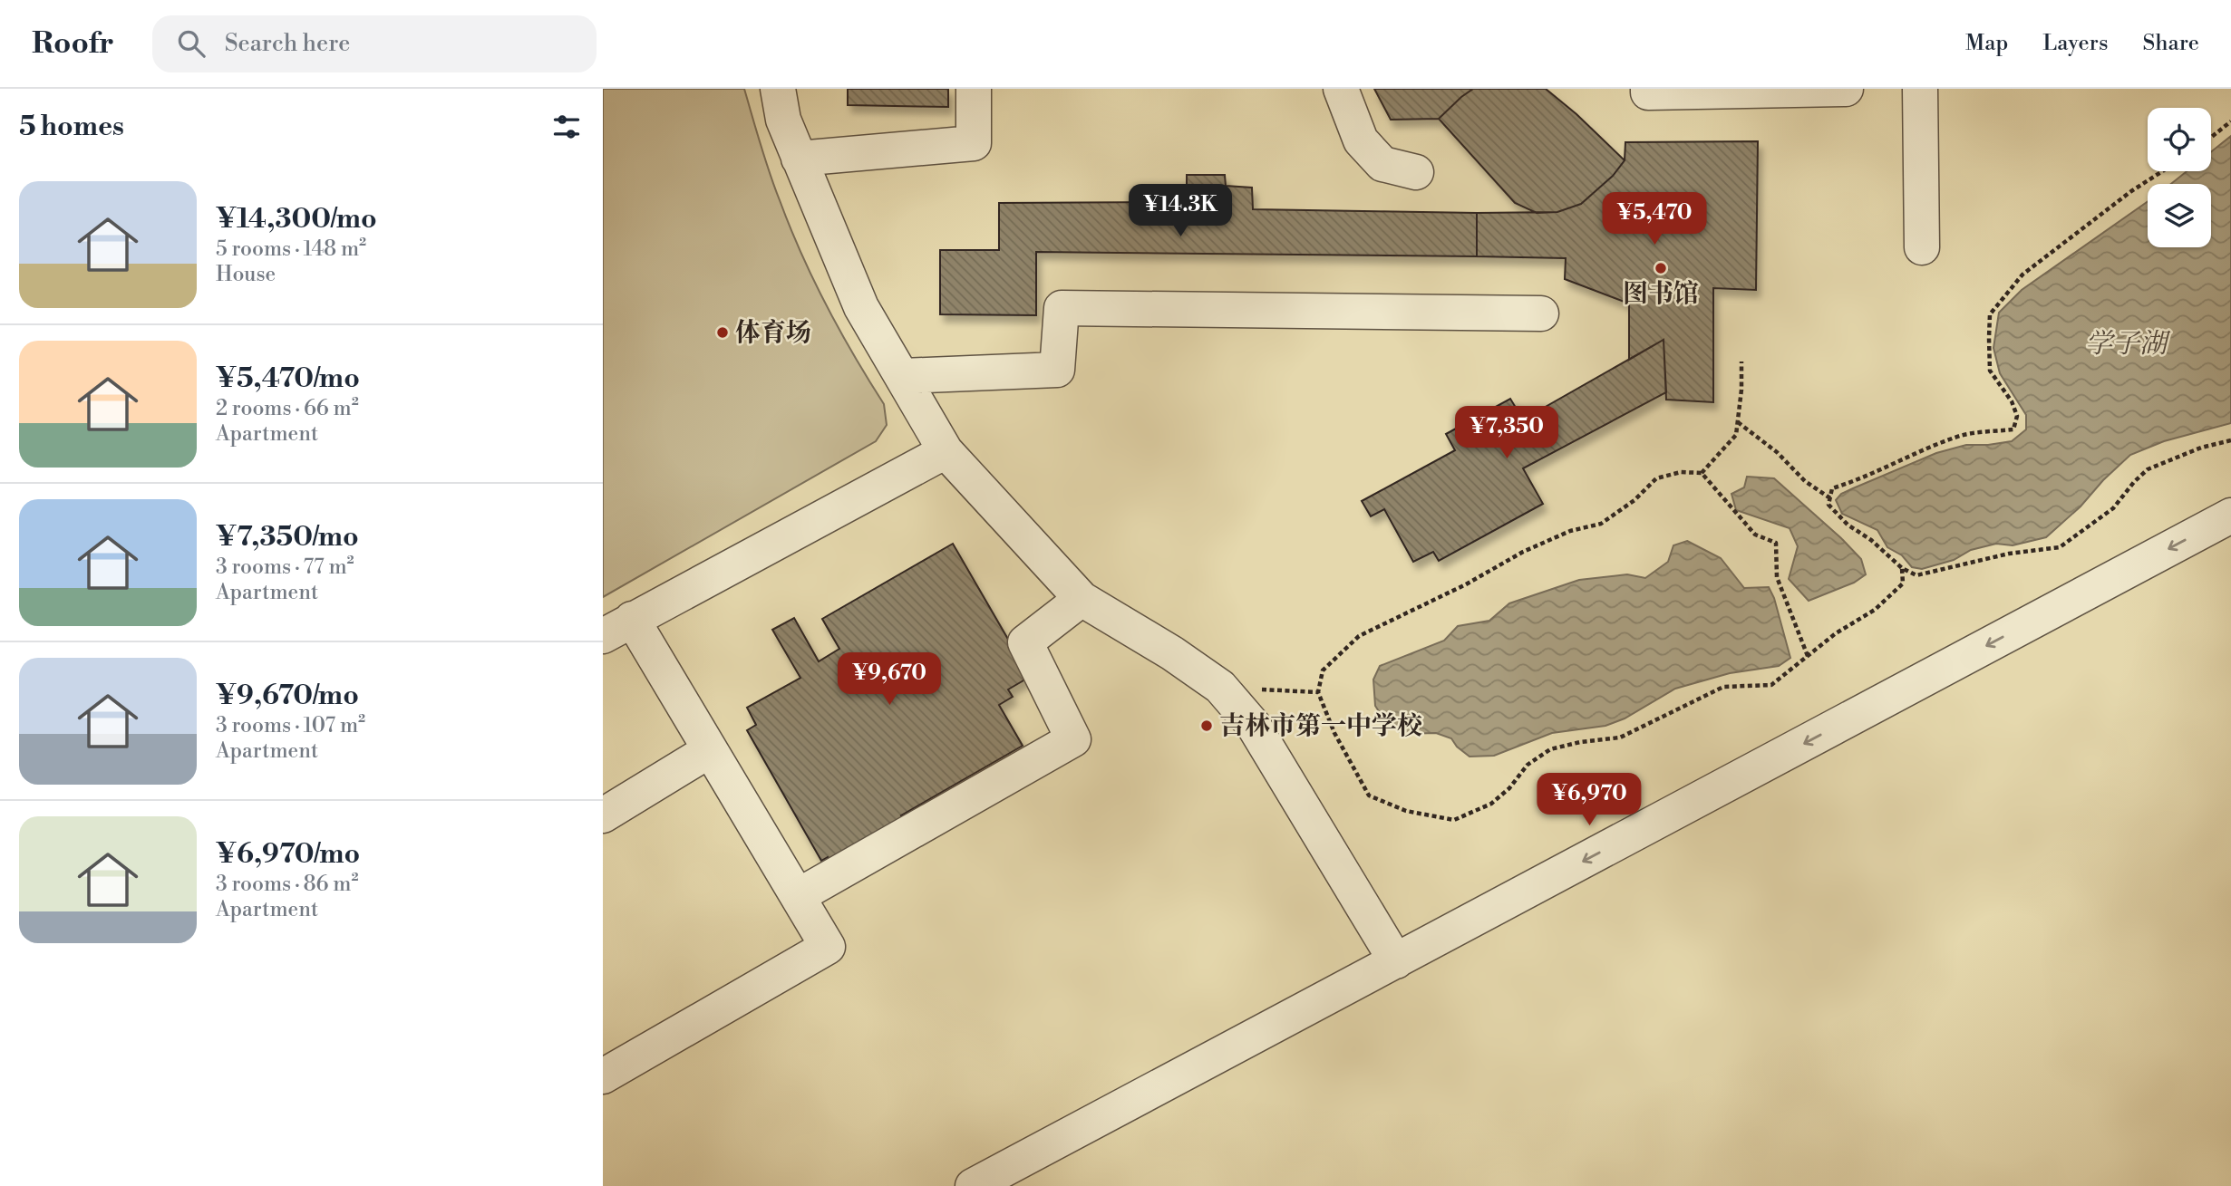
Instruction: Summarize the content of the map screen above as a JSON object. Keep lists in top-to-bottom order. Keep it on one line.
{"water":["学子湖"],"places":["图书馆","体育场","吉林市第一中学校"],"page":{"header":"Roofr","search":"Search here","nav":["Map","Layers","Share"],"heading":"5 homes","list":[{"name":"¥14,300/mo","note":"5 rooms · 148 m² · House"},{"name":"¥5,470/mo","note":"2 rooms · 66 m² · Apartment"},{"name":"¥7,350/mo","note":"3 rooms · 77 m² · Apartment"},{"name":"¥9,670/mo","note":"3 rooms · 107 m² · Apartment"},{"name":"¥6,970/mo","note":"3 rooms · 86 m² · Apartment"}],"price":["¥14.3K","¥5,470","¥7,350","¥9,670","¥6,970"]}}
